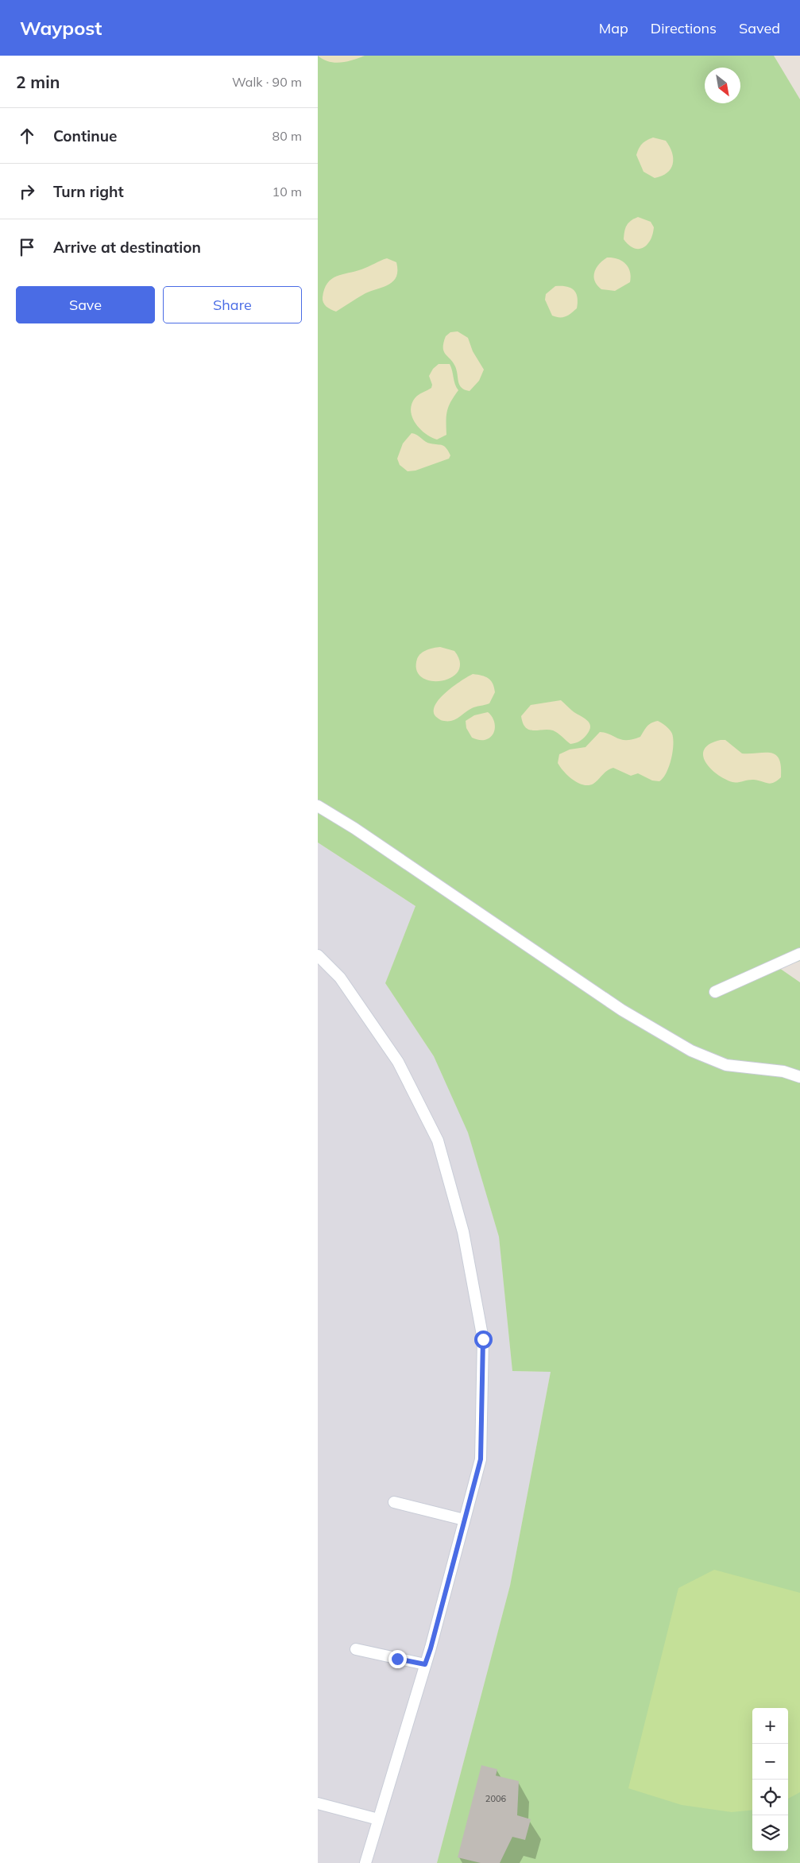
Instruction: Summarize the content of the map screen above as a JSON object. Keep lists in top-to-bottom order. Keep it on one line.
{"house_numbers":["2006"],"north":"bottom right","page":{"header":"Waypost","nav":["Map","Directions","Saved"],"heading":["2 min","Walk · 90 m"],"list":[["Continue","80 m"],["Turn right","10 m"],"Arrive at destination"],"buttons":["Save","Share"],"map_buttons":["+","−"]}}
